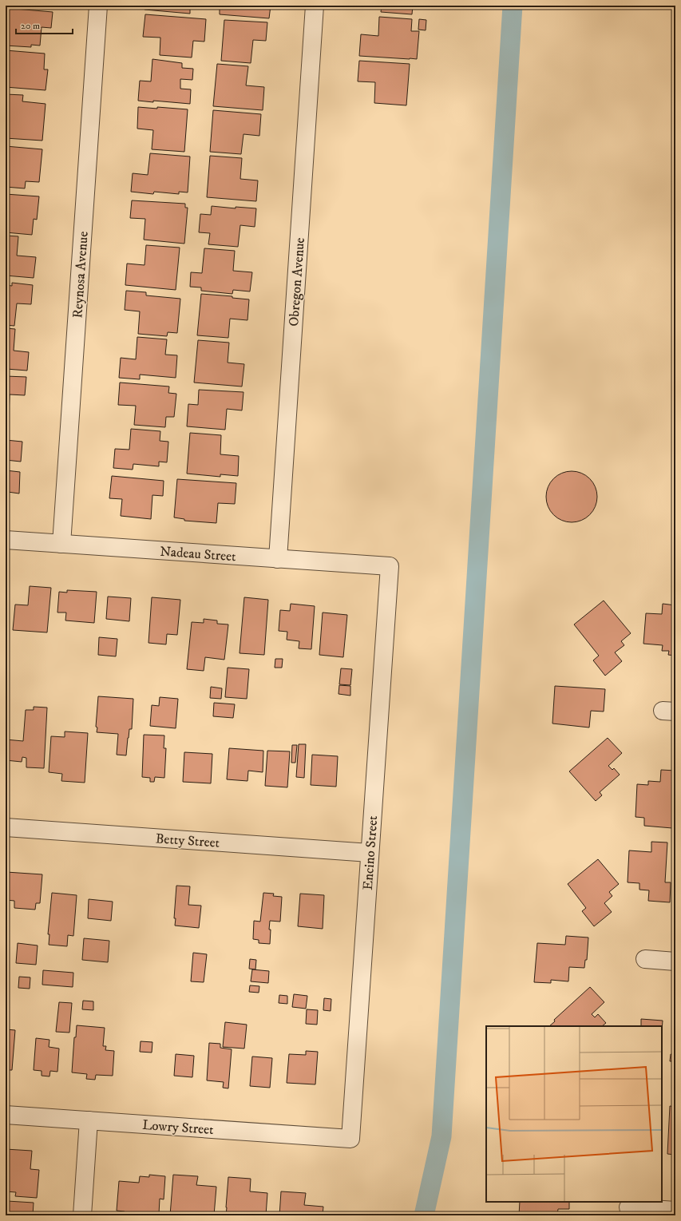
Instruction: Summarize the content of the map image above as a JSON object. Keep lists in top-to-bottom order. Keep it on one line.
{"streets":{"street":["Reynosa Avenue","Obregon Avenue","Nadeau Street","Betty Street","Encino Street","Lowry Street"]},"crossings":[["Reynosa Avenue","Nadeau Street"],["Obregon Avenue","Nadeau Street"],["Nadeau Street","Encino Street"],["Betty Street","Encino Street"],["Encino Street","Lowry Street"]],"scale_bar":"20 m"}
